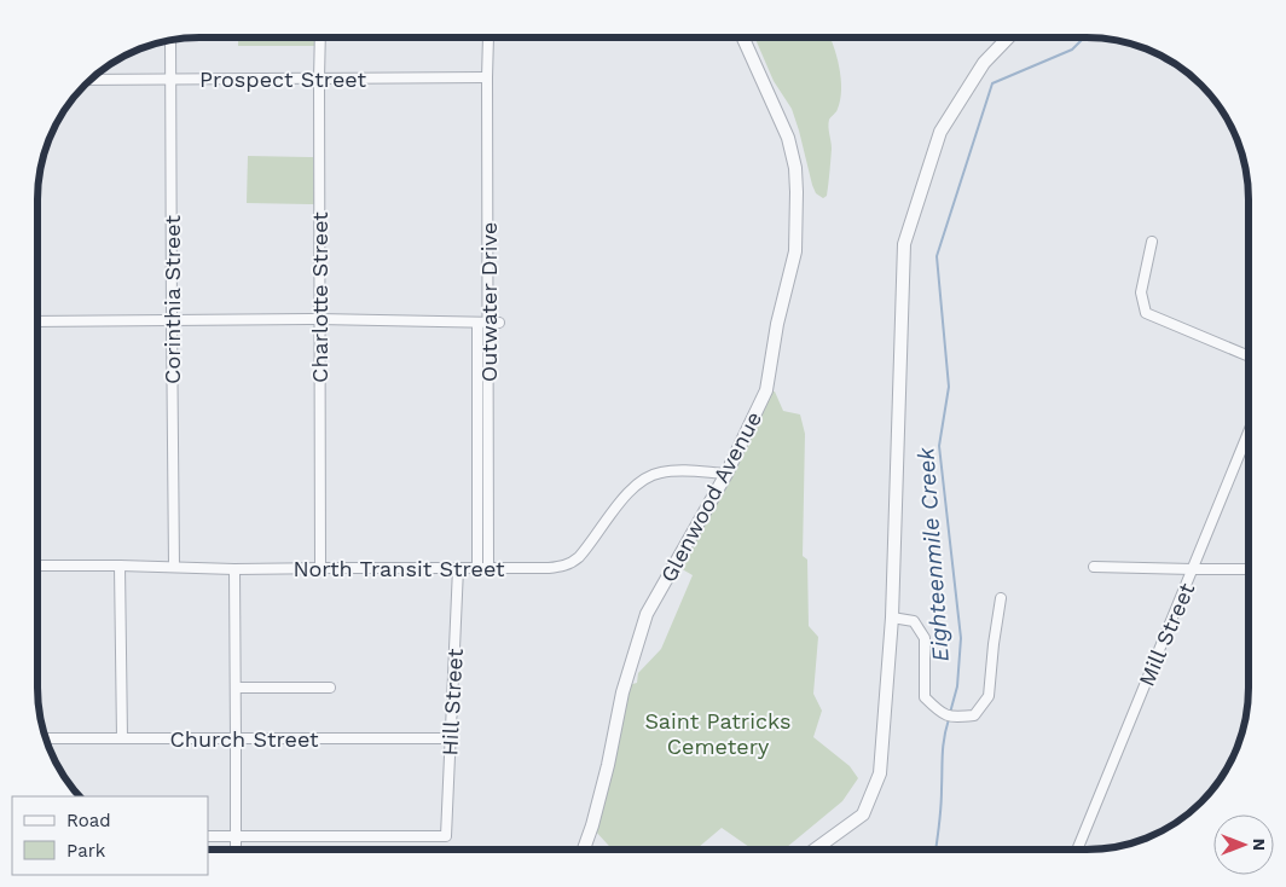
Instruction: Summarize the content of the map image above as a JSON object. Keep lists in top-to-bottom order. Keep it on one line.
{"streets":{"street":["Prospect Street","Charlotte Street","Corinthia Street","Outwater Drive","Glenwood Avenue","North Transit Street","Mill Street","Hill Street","Church Street"]},"crossings":[["Prospect Street","Charlotte Street"],["Prospect Street","Corinthia Street"],["Prospect Street","Outwater Drive"],["Charlotte Street","North Transit Street"],["Corinthia Street","North Transit Street"],["Outwater Drive","North Transit Street"],["Glenwood Avenue","North Transit Street"],["North Transit Street","Hill Street"],["Hill Street","Church Street"]],"water":["Eighteenmile Creek"],"parks":["Saint Patricks Cemetery"],"legend":["Road","Park"],"north":"right"}
